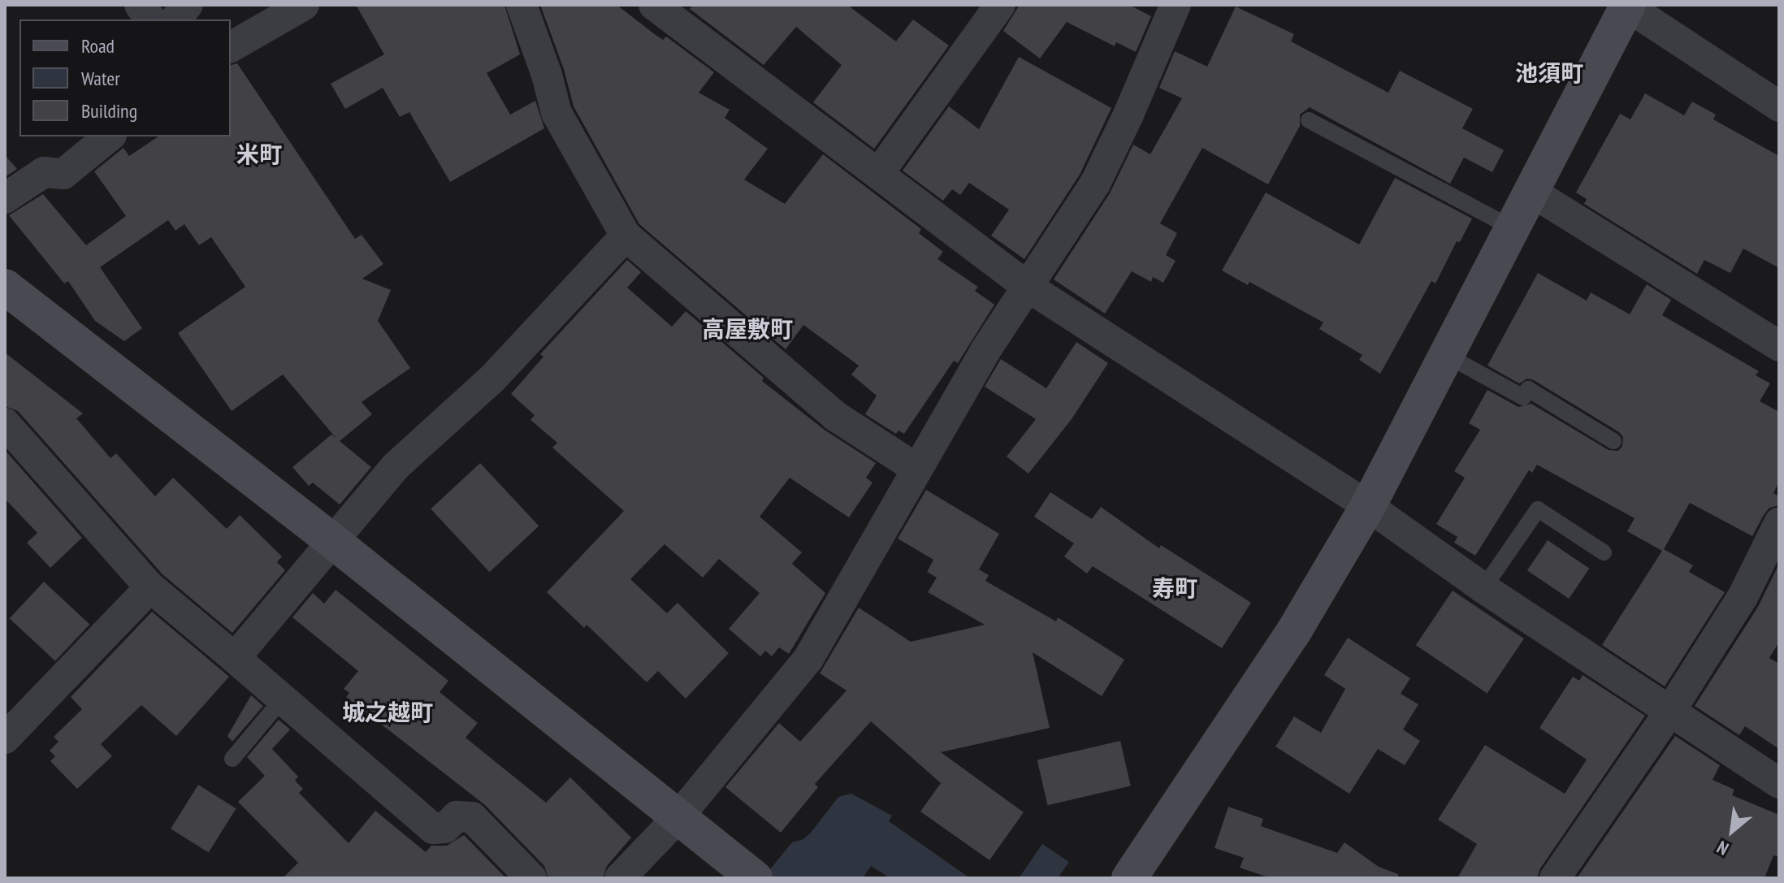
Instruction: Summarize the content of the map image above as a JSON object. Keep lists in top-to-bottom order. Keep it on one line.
{"districts":["池須町","米町","高屋敷町","寿町","城之越町"],"legend":["Road","Water","Building"],"north":"bottom left"}
